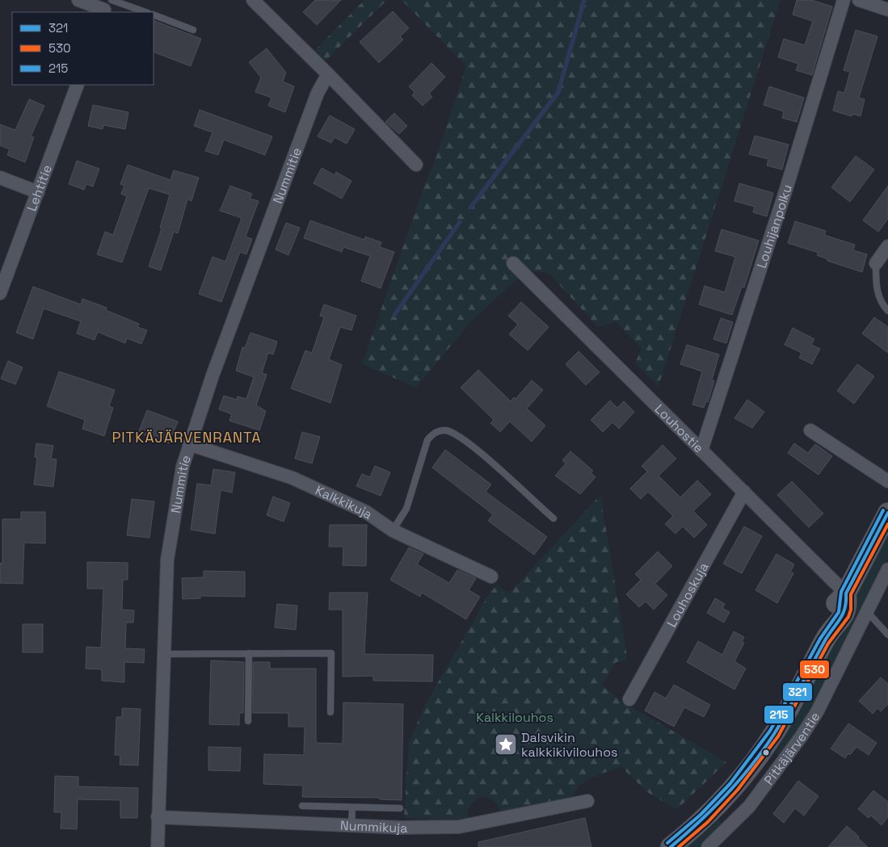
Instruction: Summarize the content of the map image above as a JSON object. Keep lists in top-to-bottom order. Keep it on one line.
{"streets":{"main road":["Pitkäjärventie"],"street":["Nummitie","Lehtitie","Louhijanpolku","Louhostie","Kalkkikuja","Louhoskuja","Nummikuja"]},"crossings":[["Nummitie","Kalkkikuja"],["Nummitie","Nummikuja"],["Louhijanpolku","Louhostie"],["Louhostie","Louhoskuja"],["Louhostie","Pitkäjärventie"]],"districts":["PITKÄJÄRVENRANTA"],"parks":["Kalkkilouhos"],"places":{"place":["Dalsvikin kalkkikivilouhos"]},"lines":["transit line 215","transit line 321","transit line 530"],"legend":["321","530","215"]}
